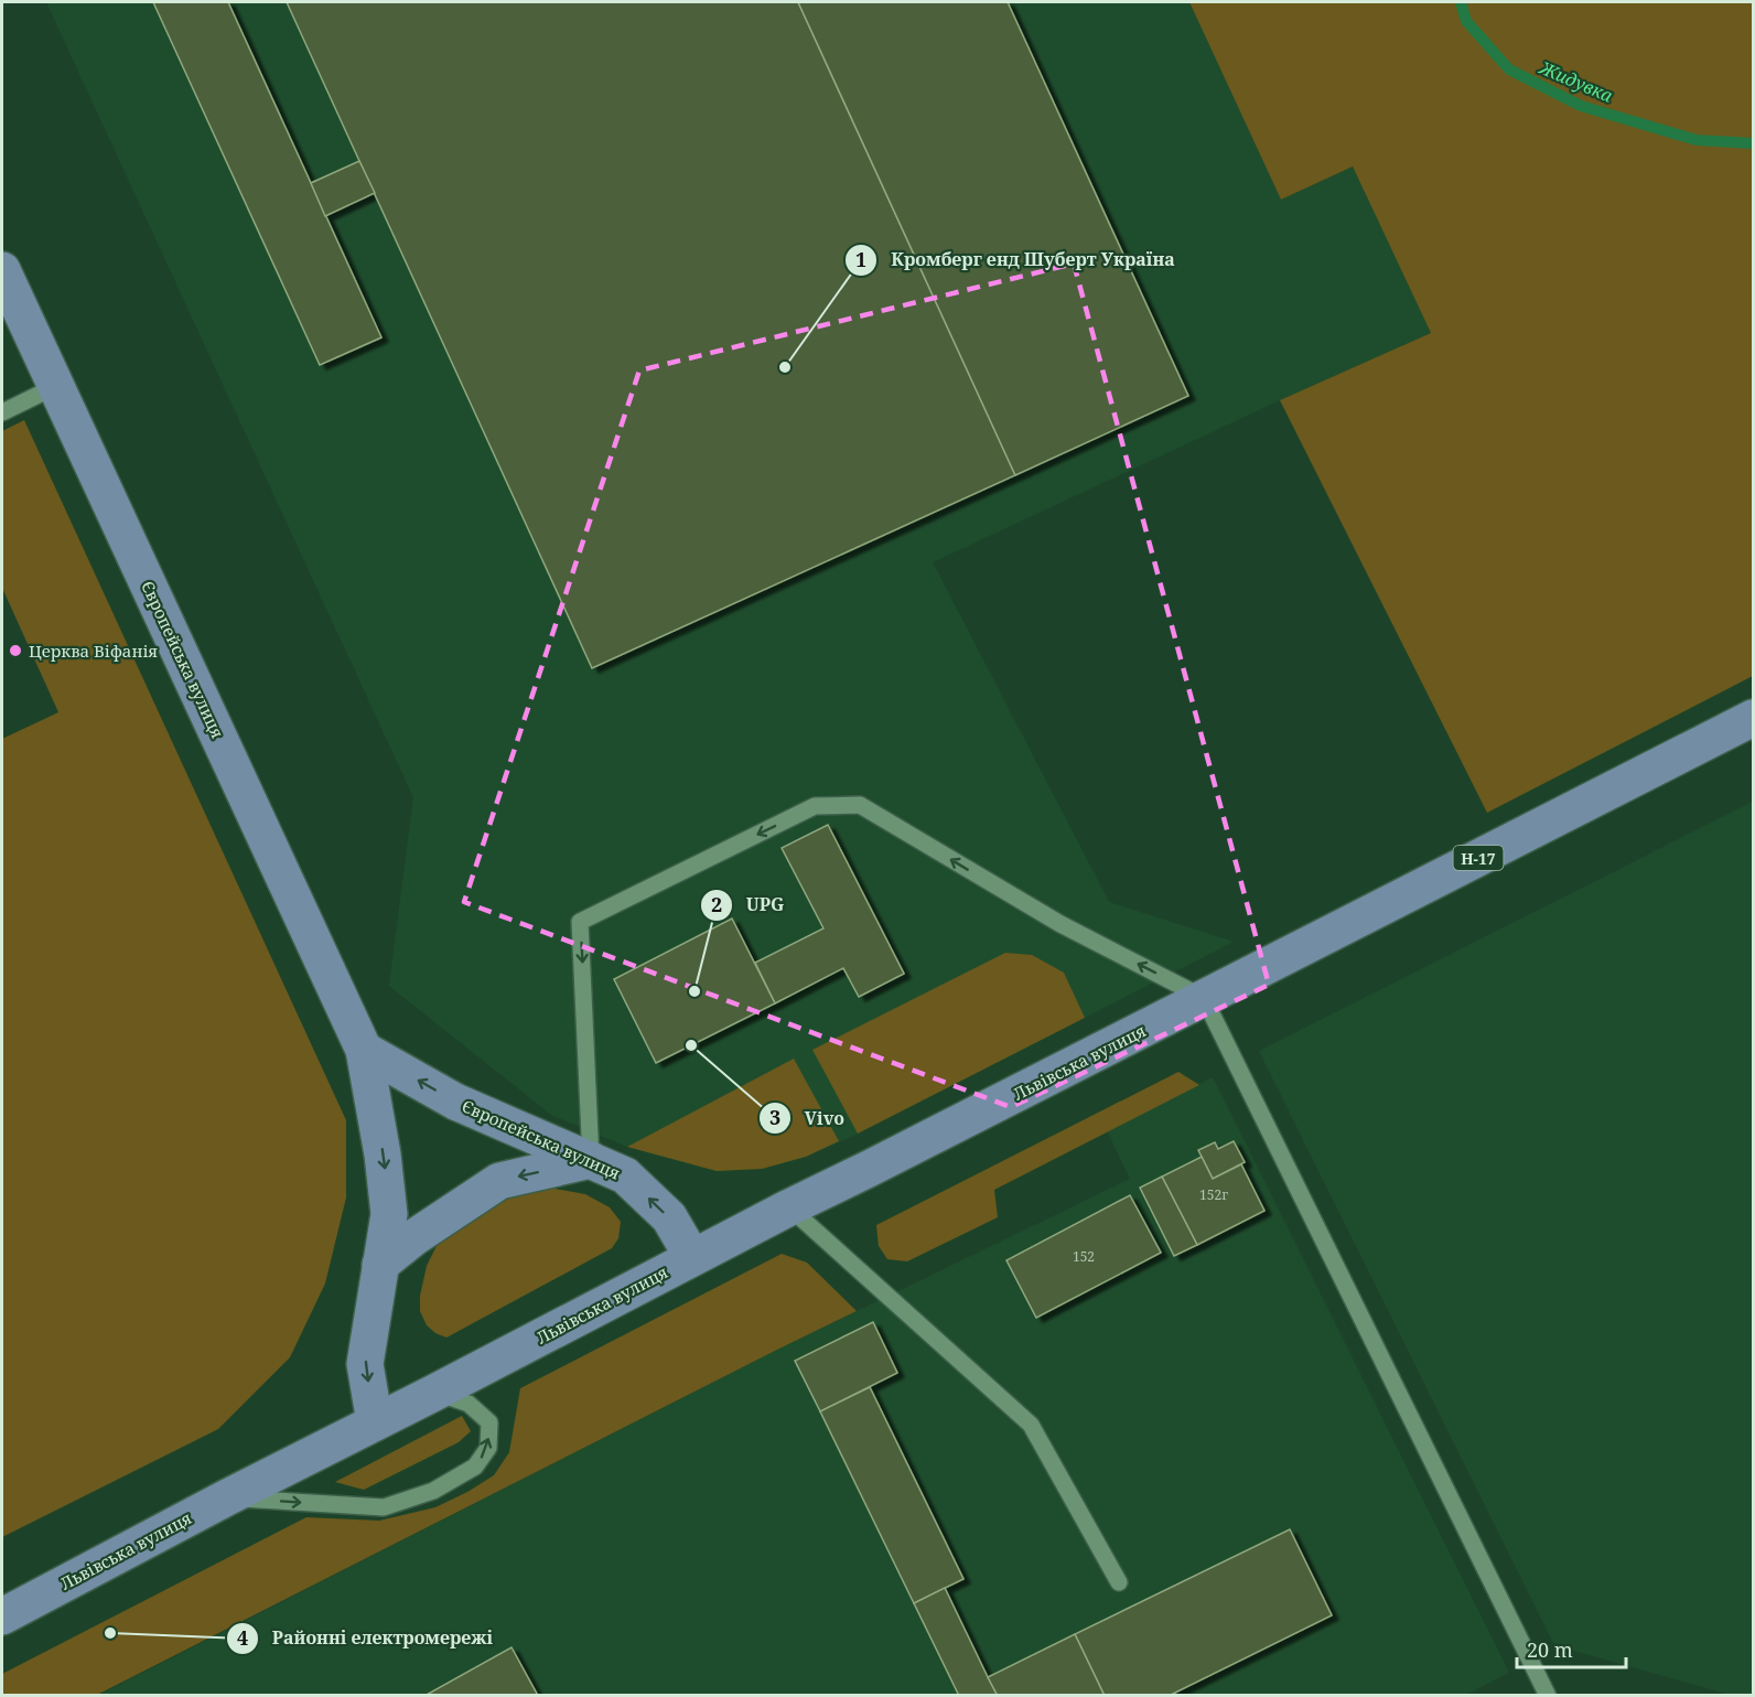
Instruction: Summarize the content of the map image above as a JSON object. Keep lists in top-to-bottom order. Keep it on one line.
{"streets":{"main road":["Європейська вулиця","Н-17","Львівська вулиця"]},"crossings":[["Європейська вулиця","Львівська вулиця"],["Н-17","Львівська вулиця"]],"water":["Жидувка"],"places":["Кромберг енд Шуберт Україна","Церква Віфанія","UPG","Vivo","Районні електромережі"],"house_numbers":["152г","152"],"scale_bar":"20 m"}
